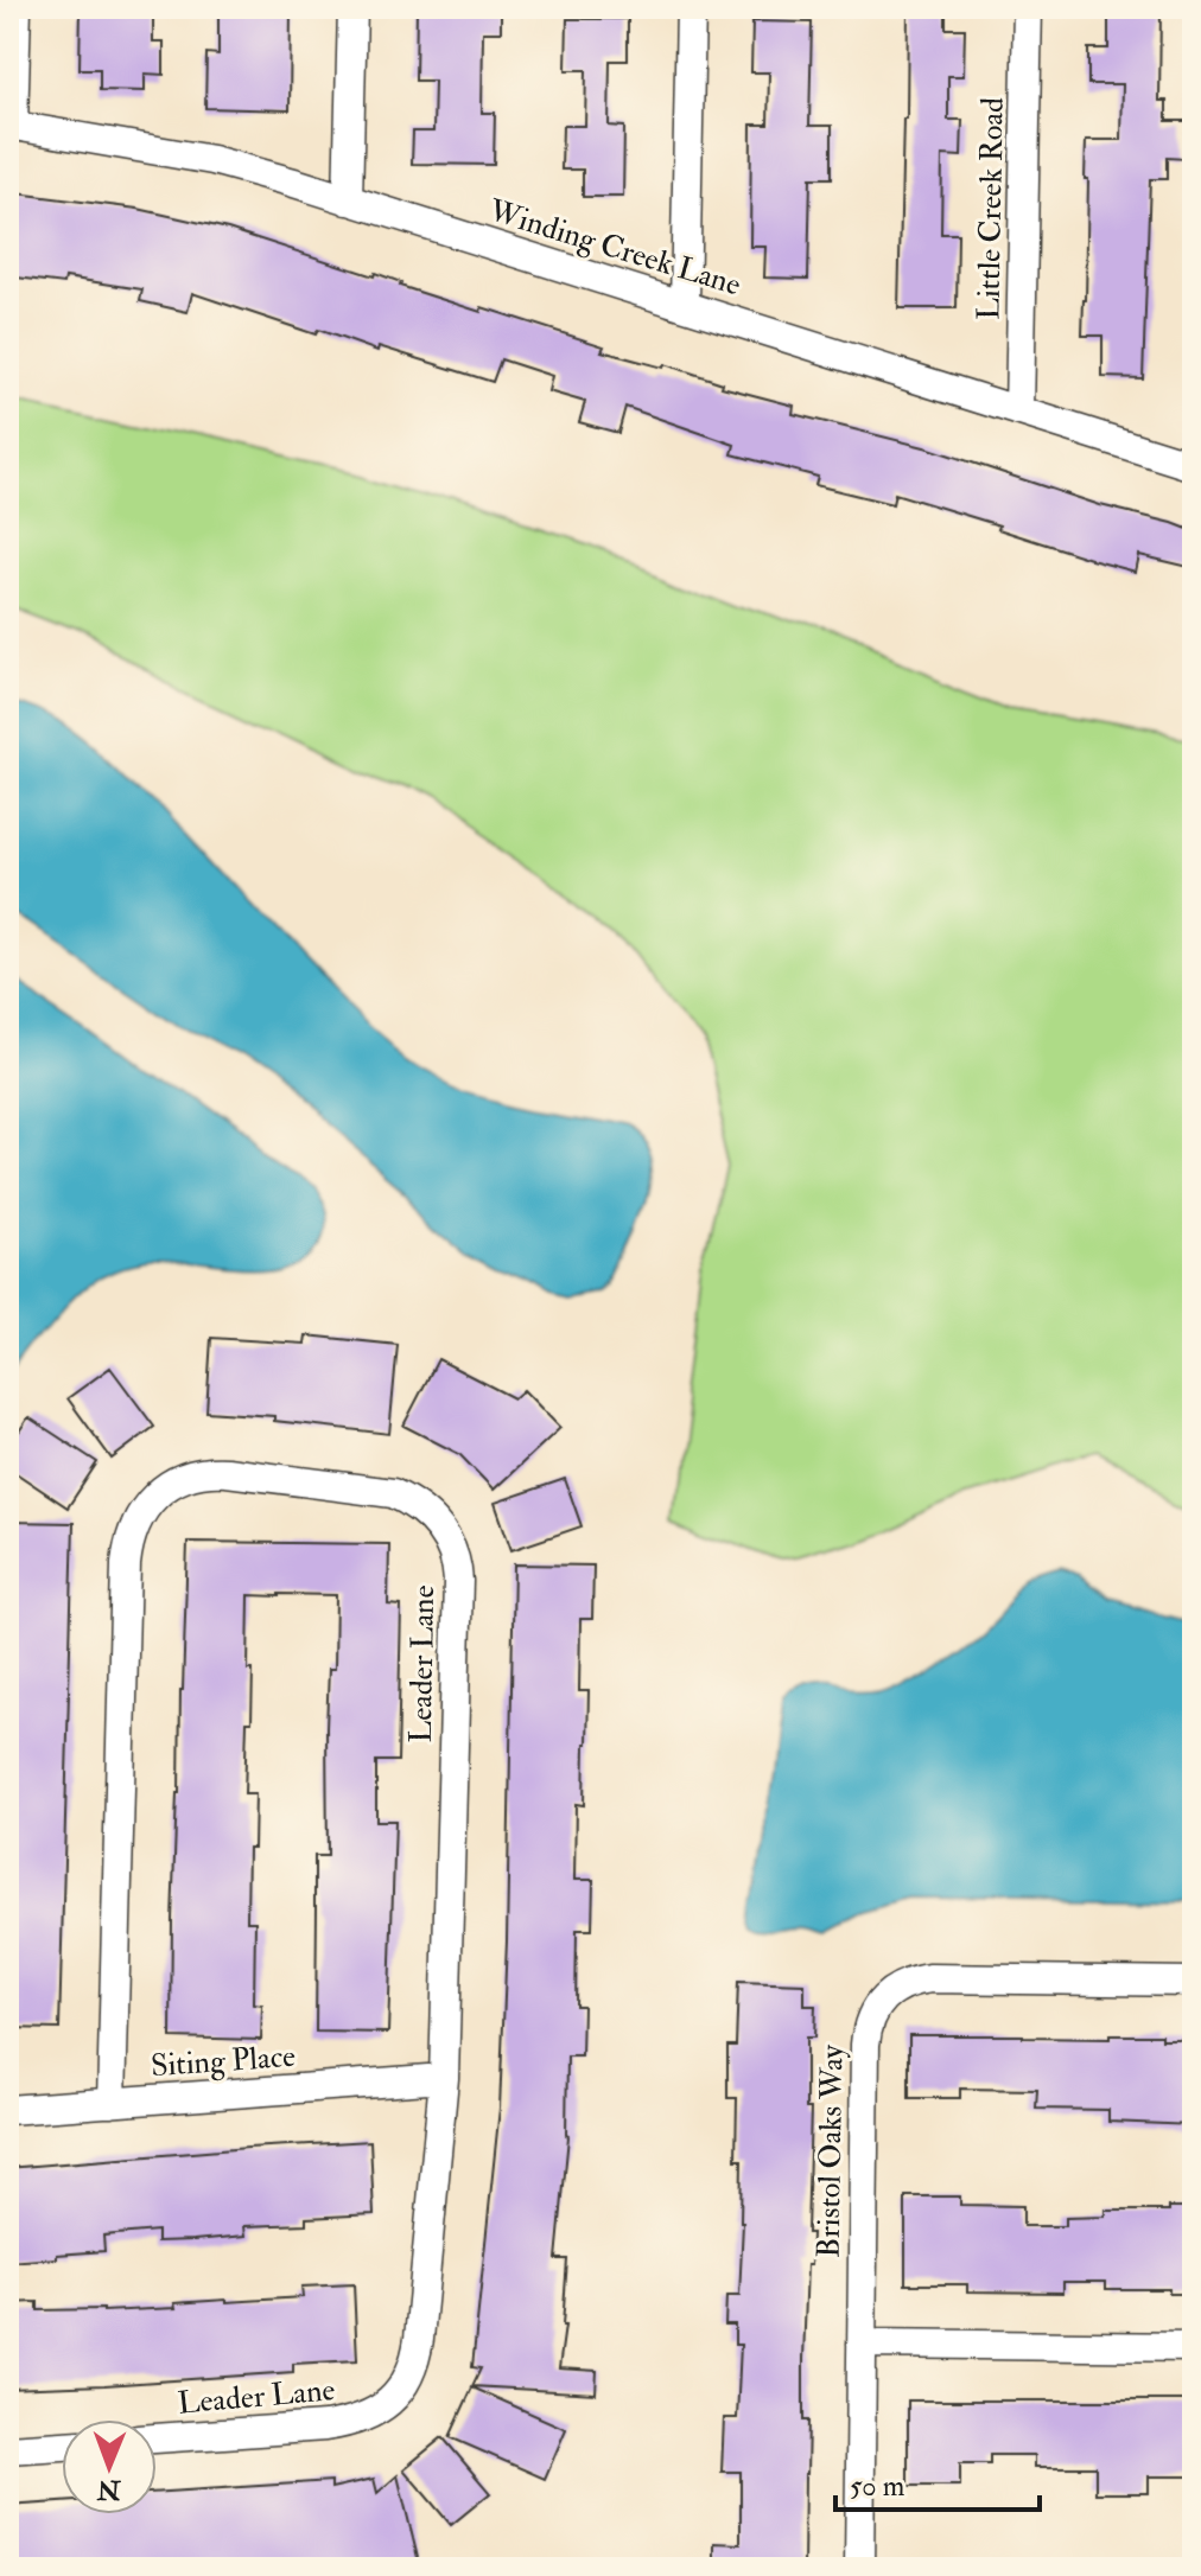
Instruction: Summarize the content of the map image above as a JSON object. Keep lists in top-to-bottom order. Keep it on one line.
{"streets":{"street":["Little Creek Road","Winding Creek Lane","Leader Lane","Siting Place","Bristol Oaks Way"]},"crossings":[["Little Creek Road","Winding Creek Lane"],["Leader Lane","Siting Place"]],"scale_bar":"50 m","north":"bottom"}
